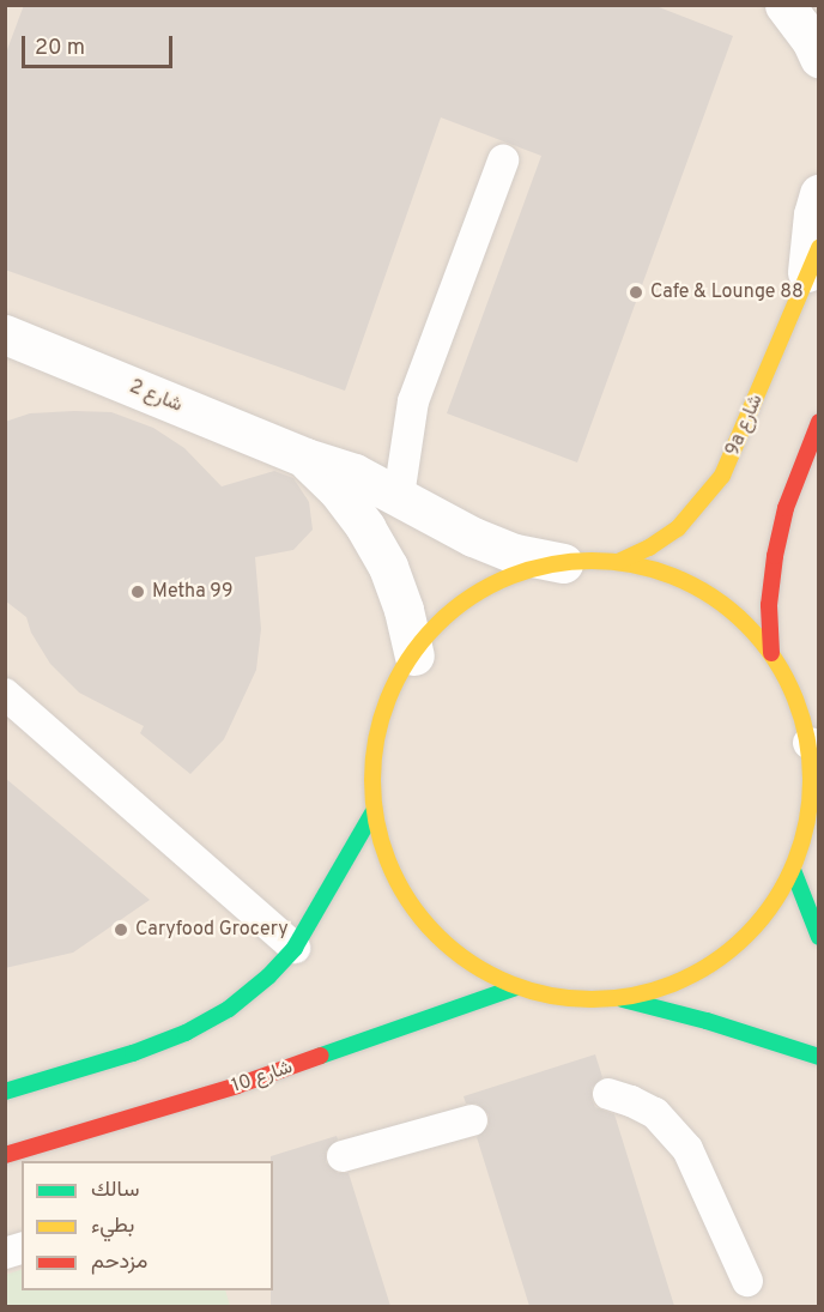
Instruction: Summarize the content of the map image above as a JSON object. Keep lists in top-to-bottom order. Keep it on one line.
{"streets":{"main road":["9a شارع","شارع 10"],"street":["شارع 2"]},"places":["Cafe & Lounge 88","Metha 99","Caryfood Grocery"],"legend":["سالك","بطيء","مزدحم"],"scale_bar":"20 m"}
